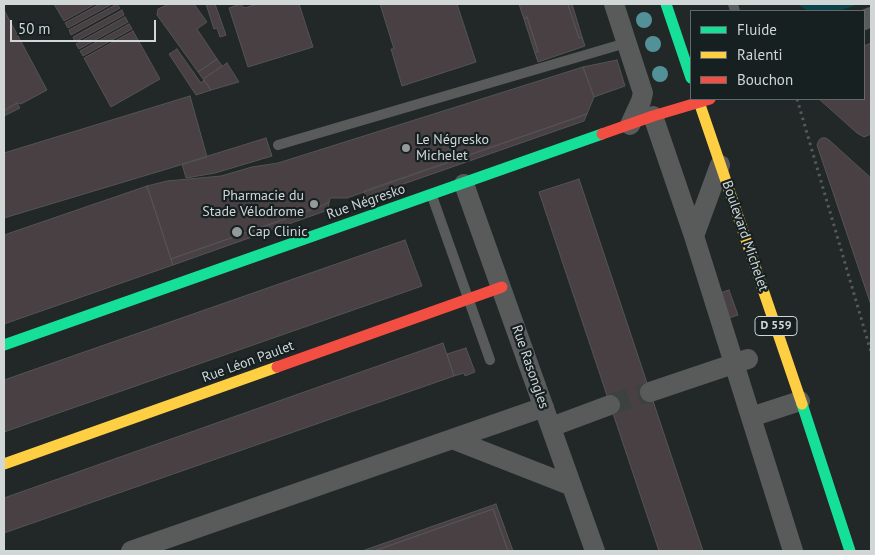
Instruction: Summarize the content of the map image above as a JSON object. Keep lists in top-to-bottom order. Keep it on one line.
{"streets":{"street":["Rue Négresko","Boulevard Michelet","D 559","Rue Léon Paulet","Rue Rasongles"]},"crossings":[["Rue Négresko","Boulevard Michelet"],["Rue Négresko","Rue Rasongles"],["Rue Léon Paulet","Rue Rasongles"]],"places":["Le Négresko Michelet","Pharmacie du Stade Vélodrome","Cap Clinic"],"legend":["Fluide","Ralenti","Bouchon"],"scale_bar":"50 m"}
